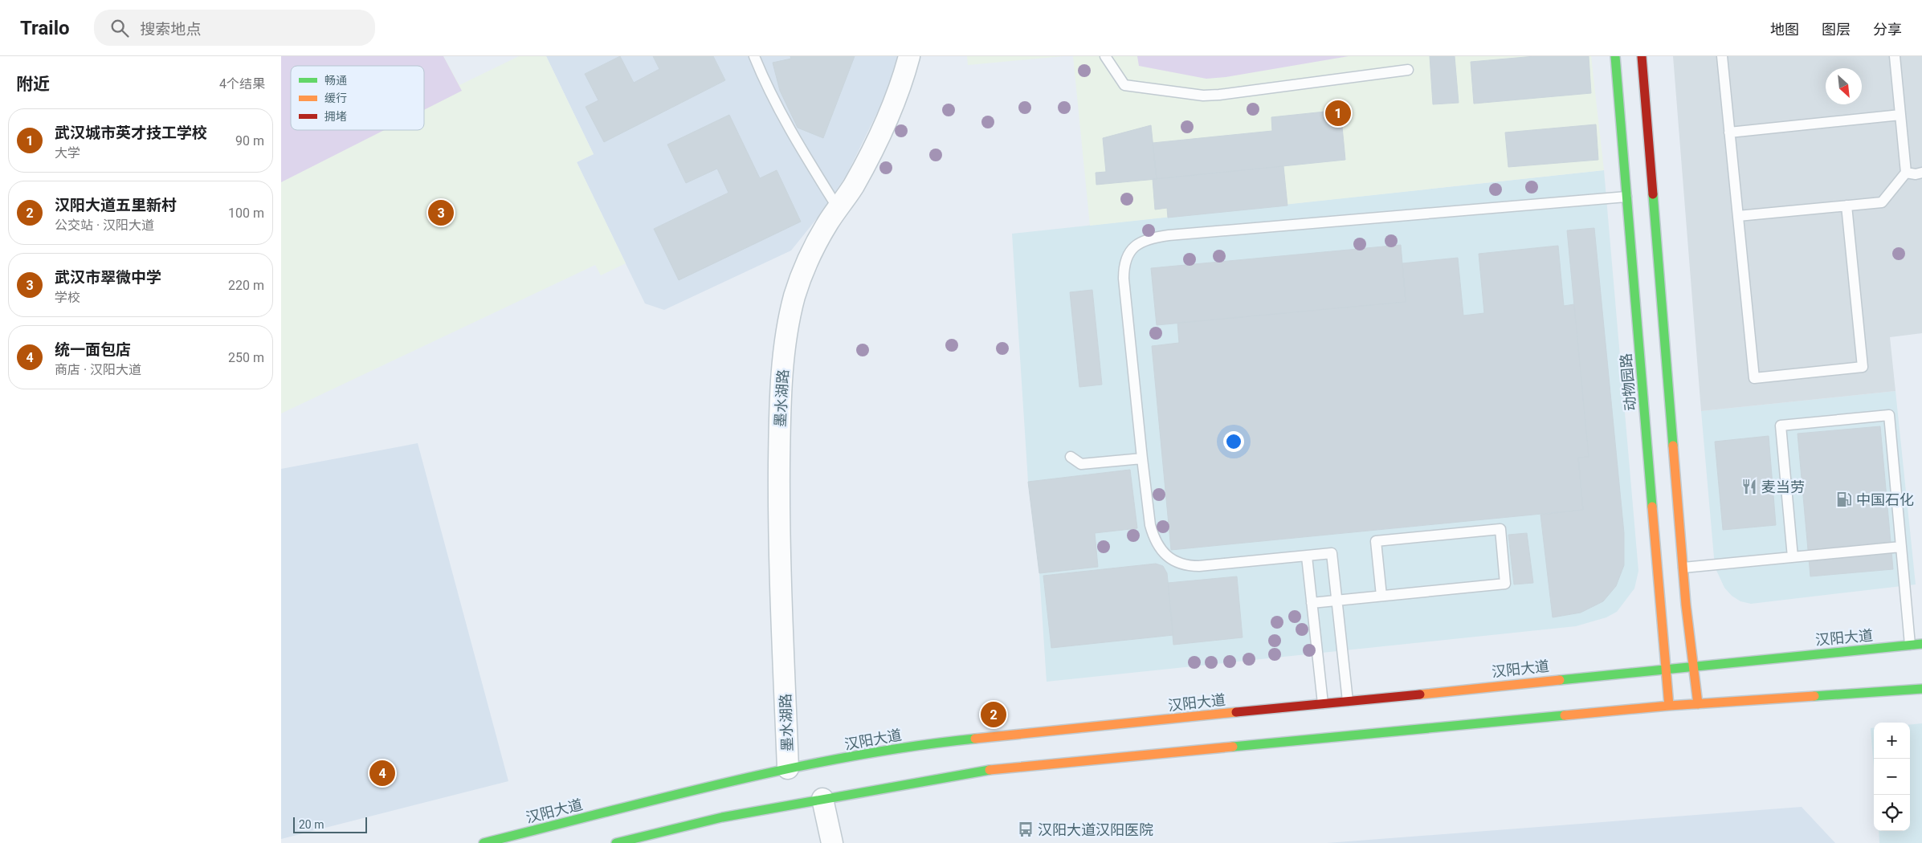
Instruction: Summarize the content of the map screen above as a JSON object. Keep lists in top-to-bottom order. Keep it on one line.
{"streets":{"main road":["动物园路","汉阳大道"],"street":["墨水湖路"]},"crossings":[["动物园路","汉阳大道"],["墨水湖路","汉阳大道"]],"places":{"restaurant":["麦当劳"],"fuel station":["中国石化"],"bus stop":["汉阳大道汉阳医院"]},"legend":["畅通","缓行","拥堵"],"scale_bar":"20 m","north":"bottom right","page":{"header":"Trailo","search":"搜索地点","nav":["地图","图层","分享"],"heading":["附近","4个结果"],"pins":["1","3","2","4"],"list":[{"mark":"1","name":"武汉城市英才技工学校","note":"大学","value":"90 m"},{"mark":"2","name":"汉阳大道五里新村","note":"公交站 · 汉阳大道","value":"100 m"},{"mark":"3","name":"武汉市翠微中学","note":"学校","value":"220 m"},{"mark":"4","name":"统一面包店","note":"商店 · 汉阳大道","value":"250 m"}],"map_buttons":["+","−"],"scale":"20 m"}}
